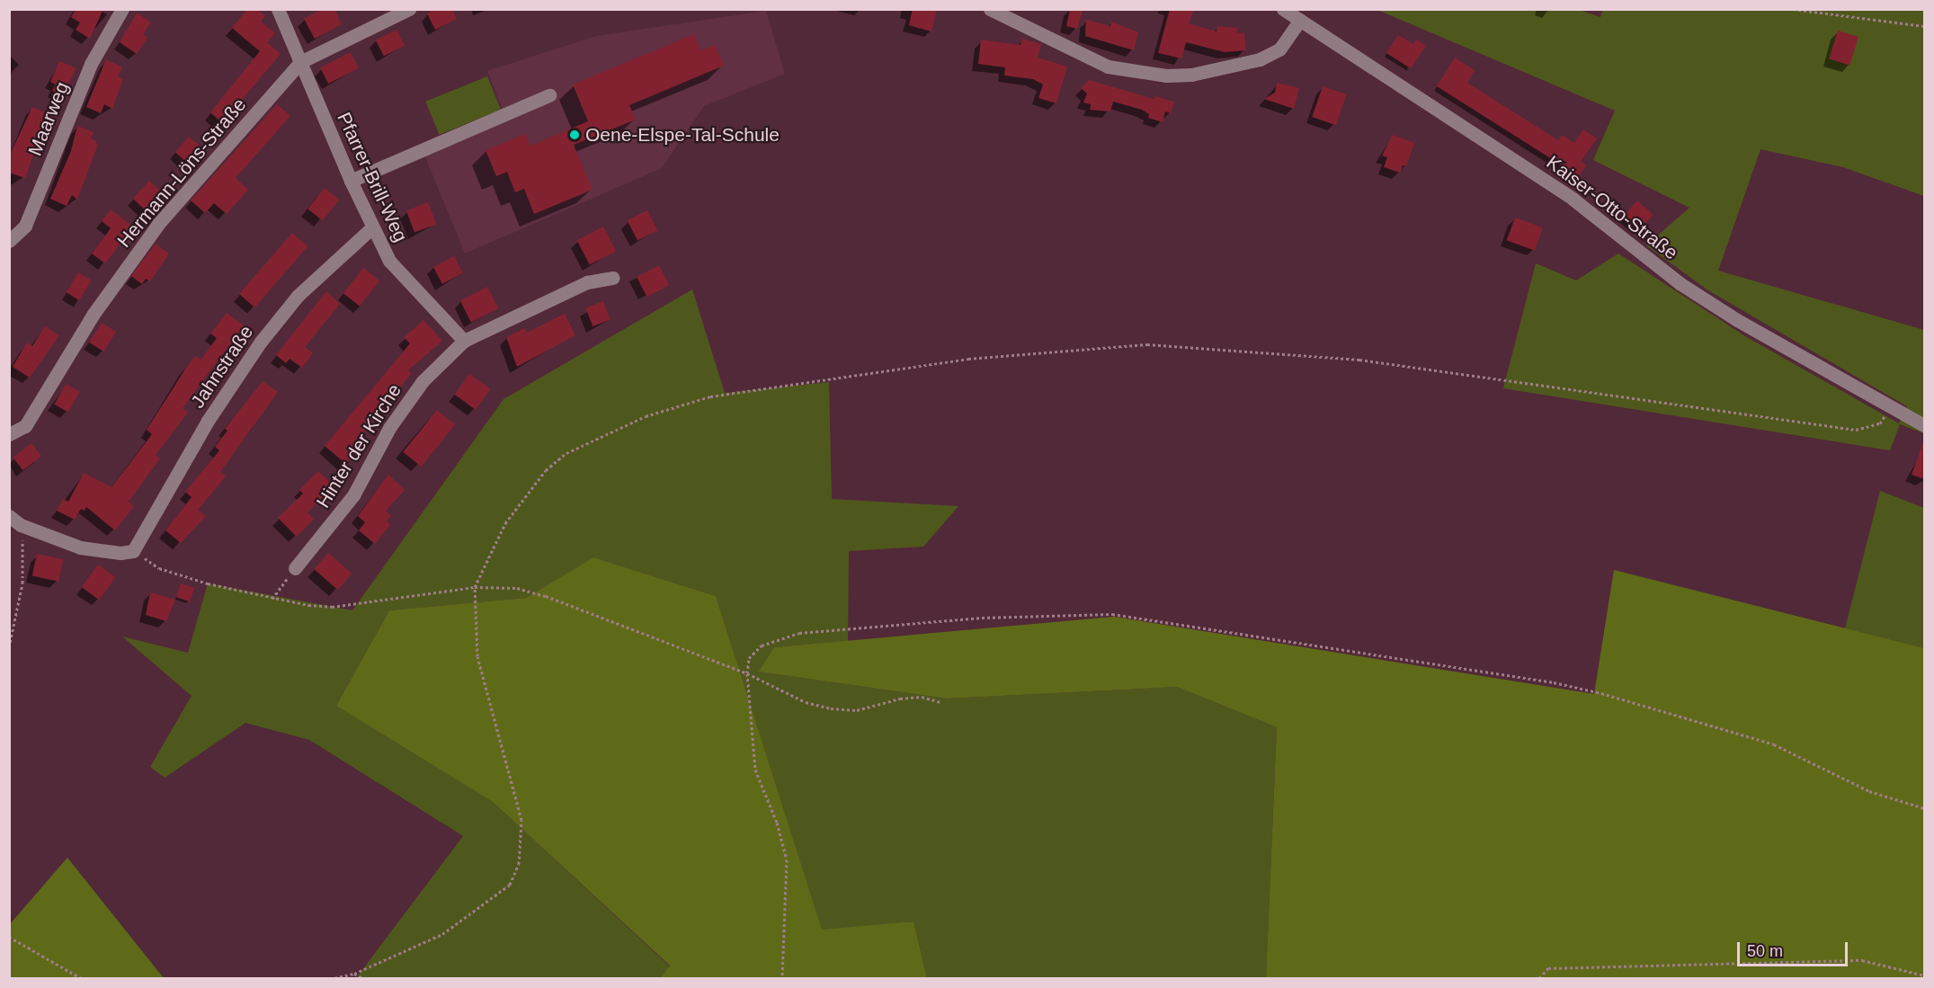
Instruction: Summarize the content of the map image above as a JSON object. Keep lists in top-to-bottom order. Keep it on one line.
{"streets":{"street":["Maarweg","Hermann-Löns-Straße","Pfarrer-Brill-Weg","Kaiser-Otto-Straße","Jahnstraße","Hinter der Kirche"]},"crossings":[["Hermann-Löns-Straße","Pfarrer-Brill-Weg"],["Pfarrer-Brill-Weg","Jahnstraße"],["Pfarrer-Brill-Weg","Hinter der Kirche"]],"places":["Oene-Elspe-Tal-Schule"],"scale_bar":"50 m"}
